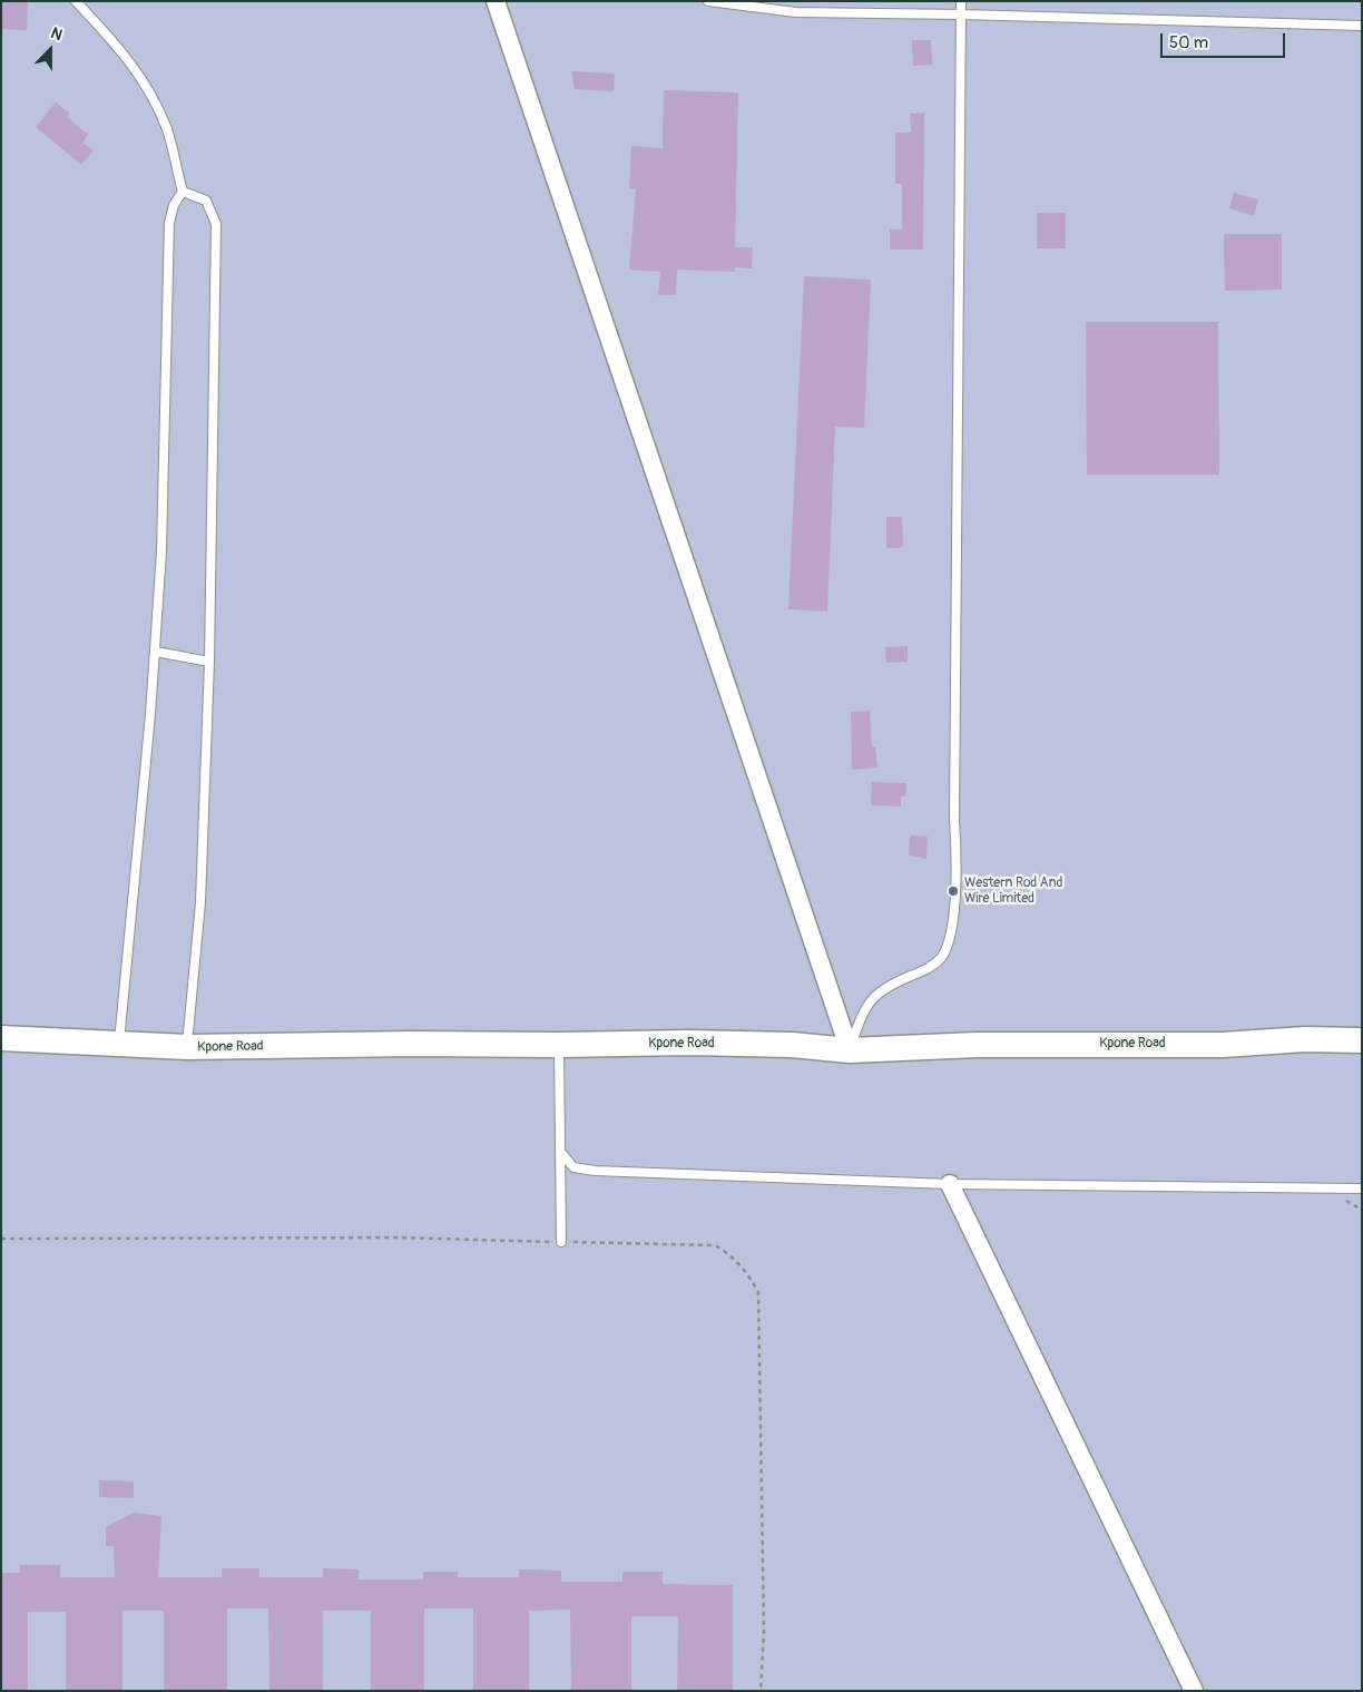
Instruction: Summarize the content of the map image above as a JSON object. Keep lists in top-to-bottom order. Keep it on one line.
{"streets":{"main road":["Kpone Road"]},"places":["Western Rod And Wire Limited"],"scale_bar":"50 m","north":"top"}
